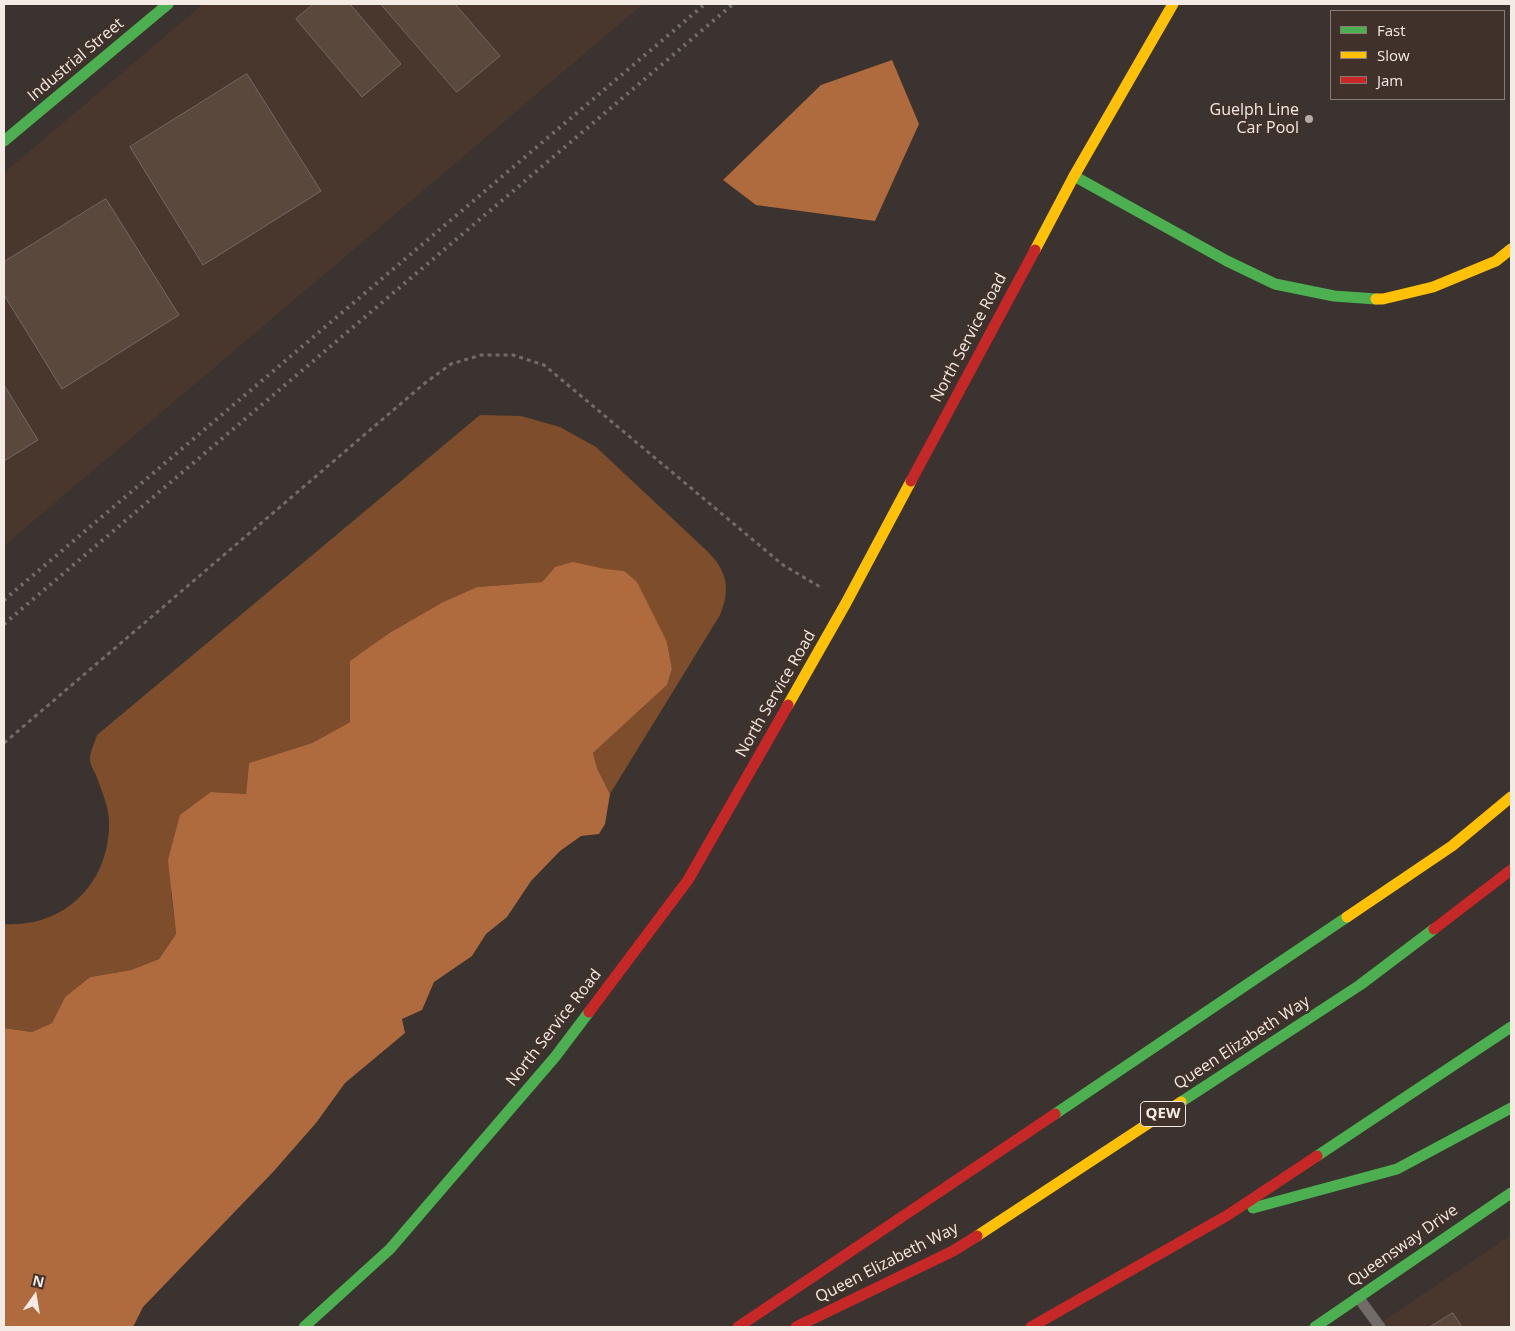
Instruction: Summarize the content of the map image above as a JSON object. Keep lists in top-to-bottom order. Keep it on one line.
{"streets":{"main road":["Industrial Street","North Service Road","Queen Elizabeth Way","QEW","Queensway Drive"]},"places":["Guelph Line Car Pool"],"legend":["Fast","Slow","Jam"],"north":"top"}
